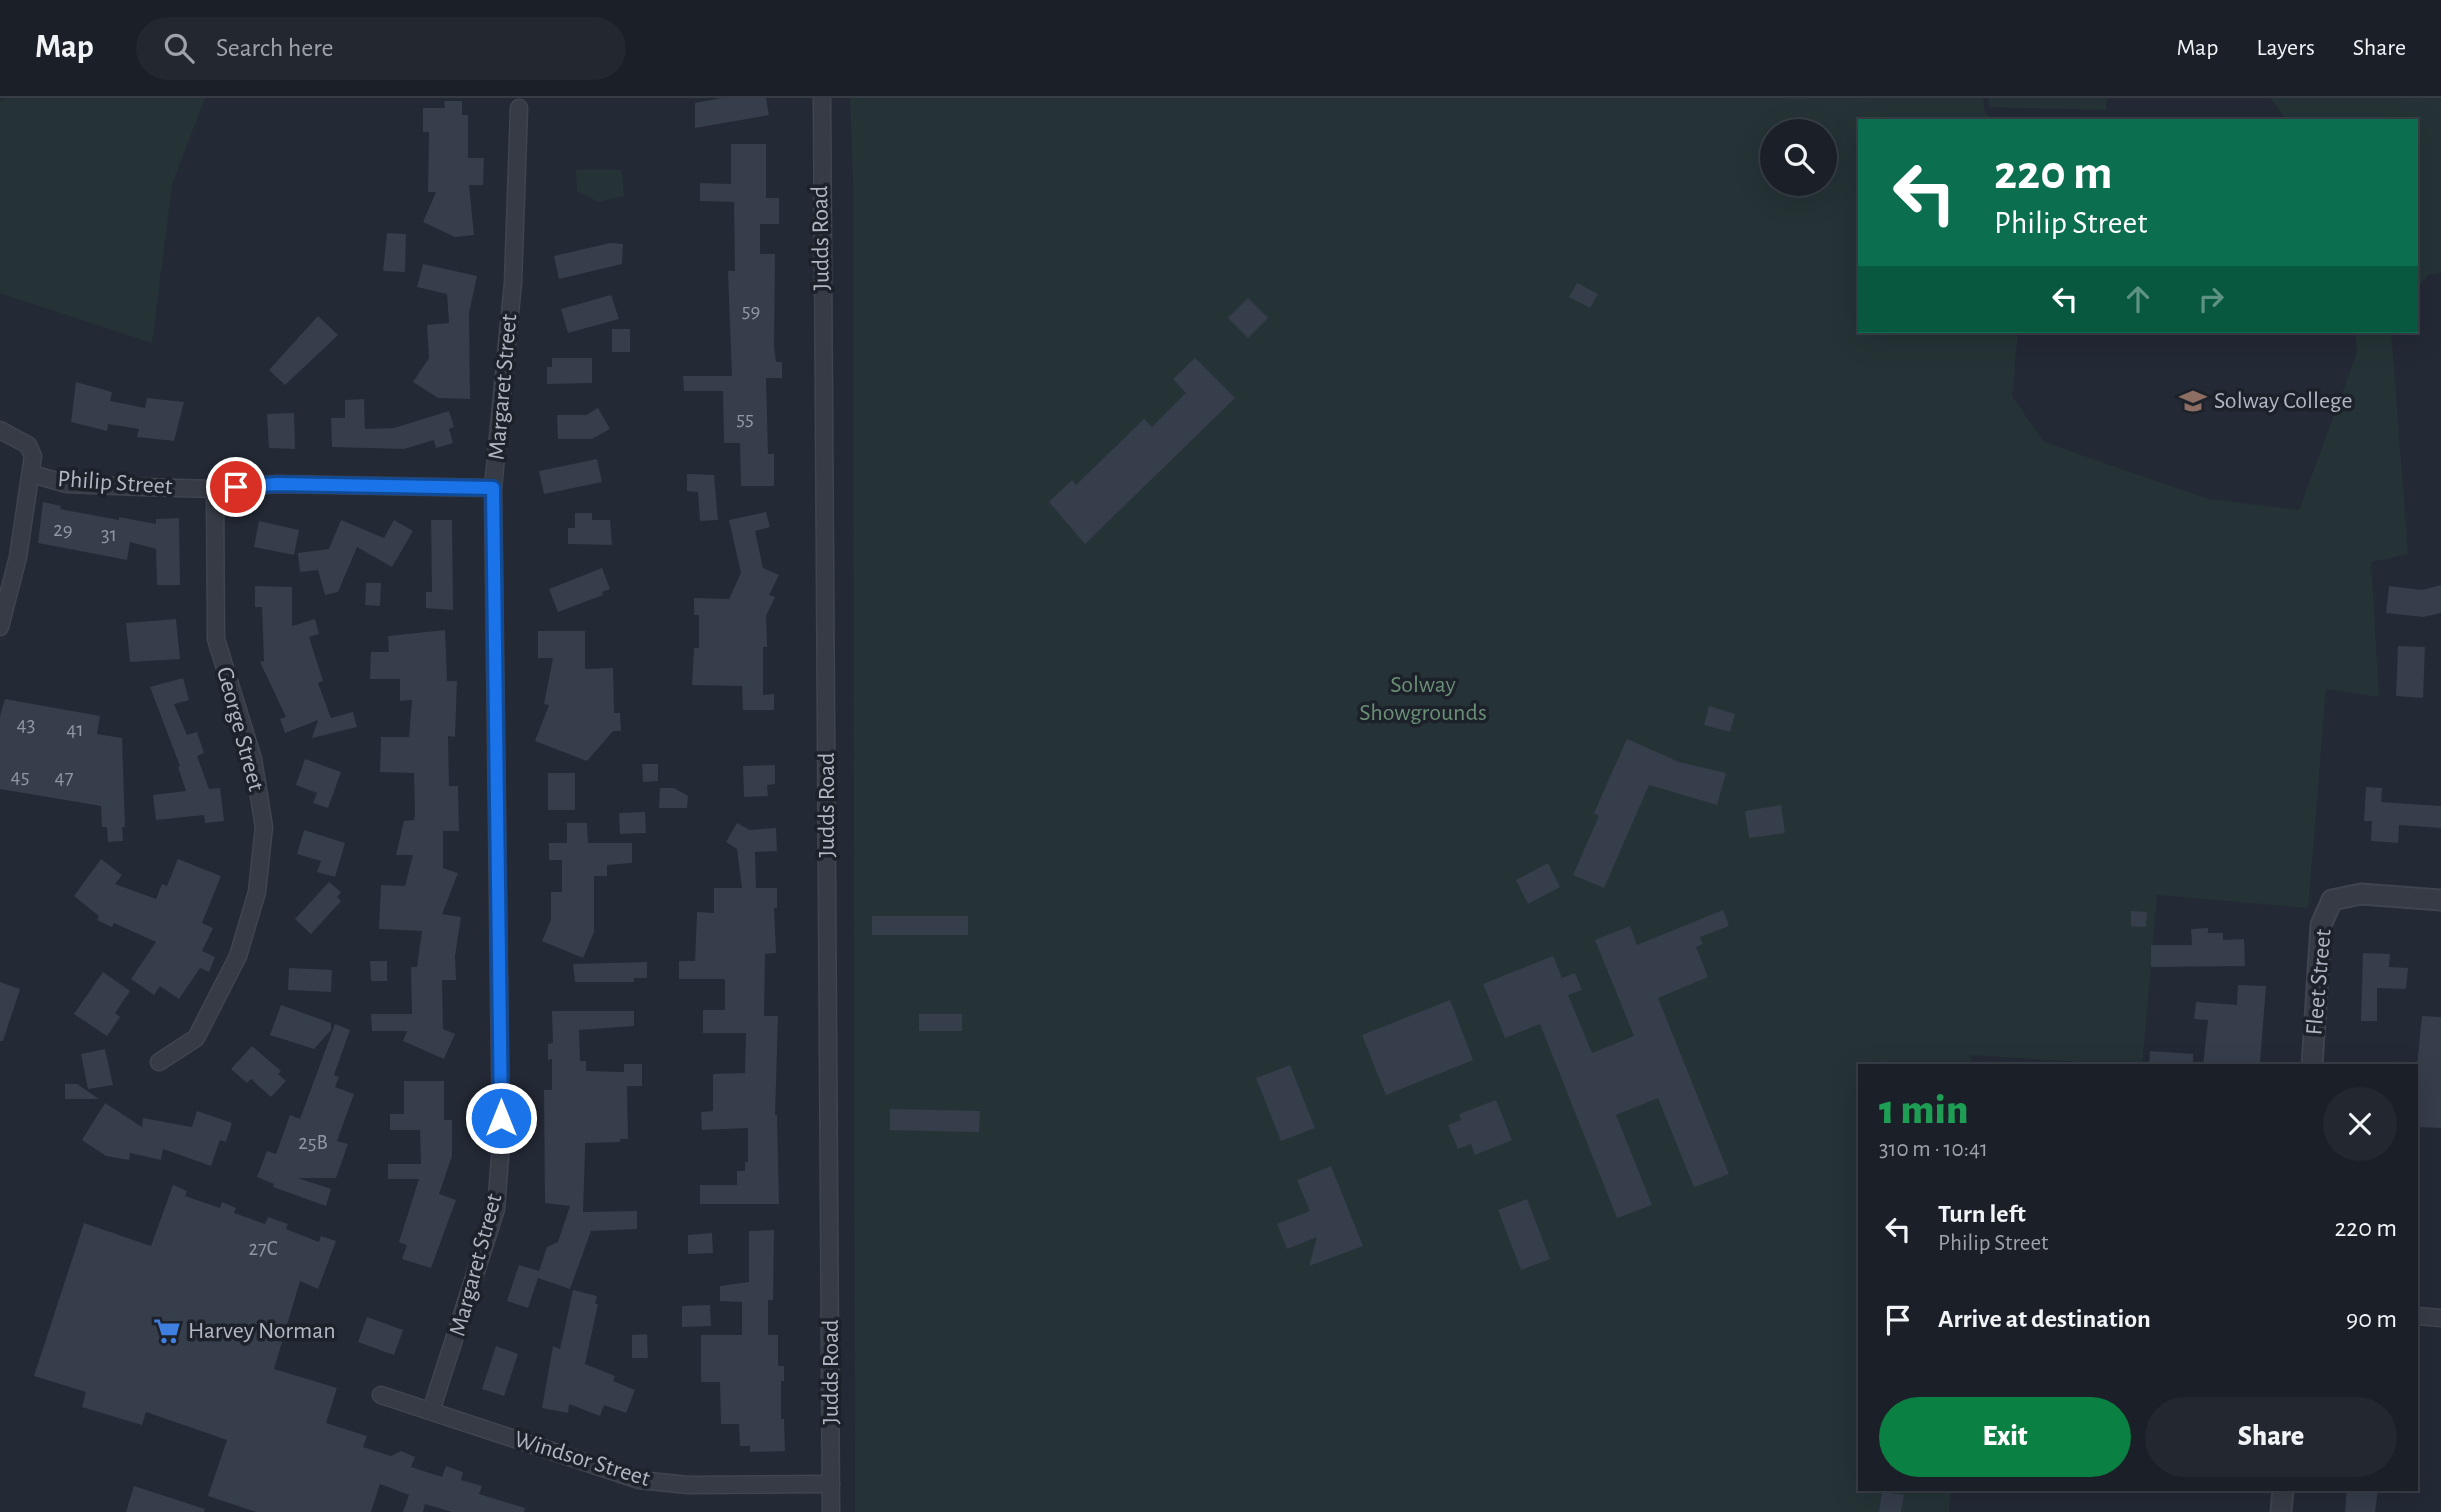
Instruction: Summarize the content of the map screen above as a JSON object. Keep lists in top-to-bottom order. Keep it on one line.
{"streets":{"street":["Judds Road","Margaret Street","Philip Street","George Street","Fleet Street","Windsor Street"]},"crossings":[["Judds Road","Windsor Street"],["Margaret Street","Philip Street"],["Margaret Street","Windsor Street"],["Philip Street","George Street"]],"parks":["Solway Showgrounds"],"places":{"school or university":["Solway College"],"supermarket":["Harvey Norman"]},"house_numbers":["59","55","29","31","43","41","45","47","25B","27C"],"page":{"header":"Map","search":"Search here","nav":["Map","Layers","Share"],"turn":["220 m","Philip Street"],"heading":["1 min","310 m · 10:41"],"list":[{"name":"Turn left","note":"Philip Street","value":"220 m"},{"name":"Arrive at destination","value":"90 m"}],"buttons":["Exit","Share"]}}
